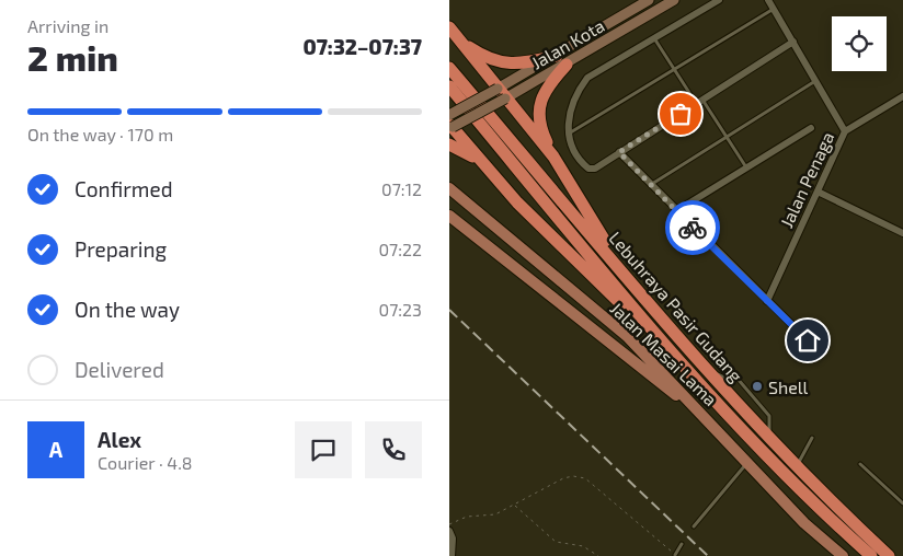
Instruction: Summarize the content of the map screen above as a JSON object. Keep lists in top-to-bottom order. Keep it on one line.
{"streets":{"highway":["Lebuhraya Pasir Gudang"],"main road":["Jalan Kota","Jalan Masai Lama"],"street":["Jalan Penaga"]},"places":["Shell"],"page":{"heading":["2 min","Arriving in","07:32–07:37"],"panel":["Alex","Courier · 4.8"],"bar":"On the way · 170 m","list":[["Confirmed","07:12"],["Preparing","07:22"],["On the way","07:23"],"Delivered"],"round":"A"}}
